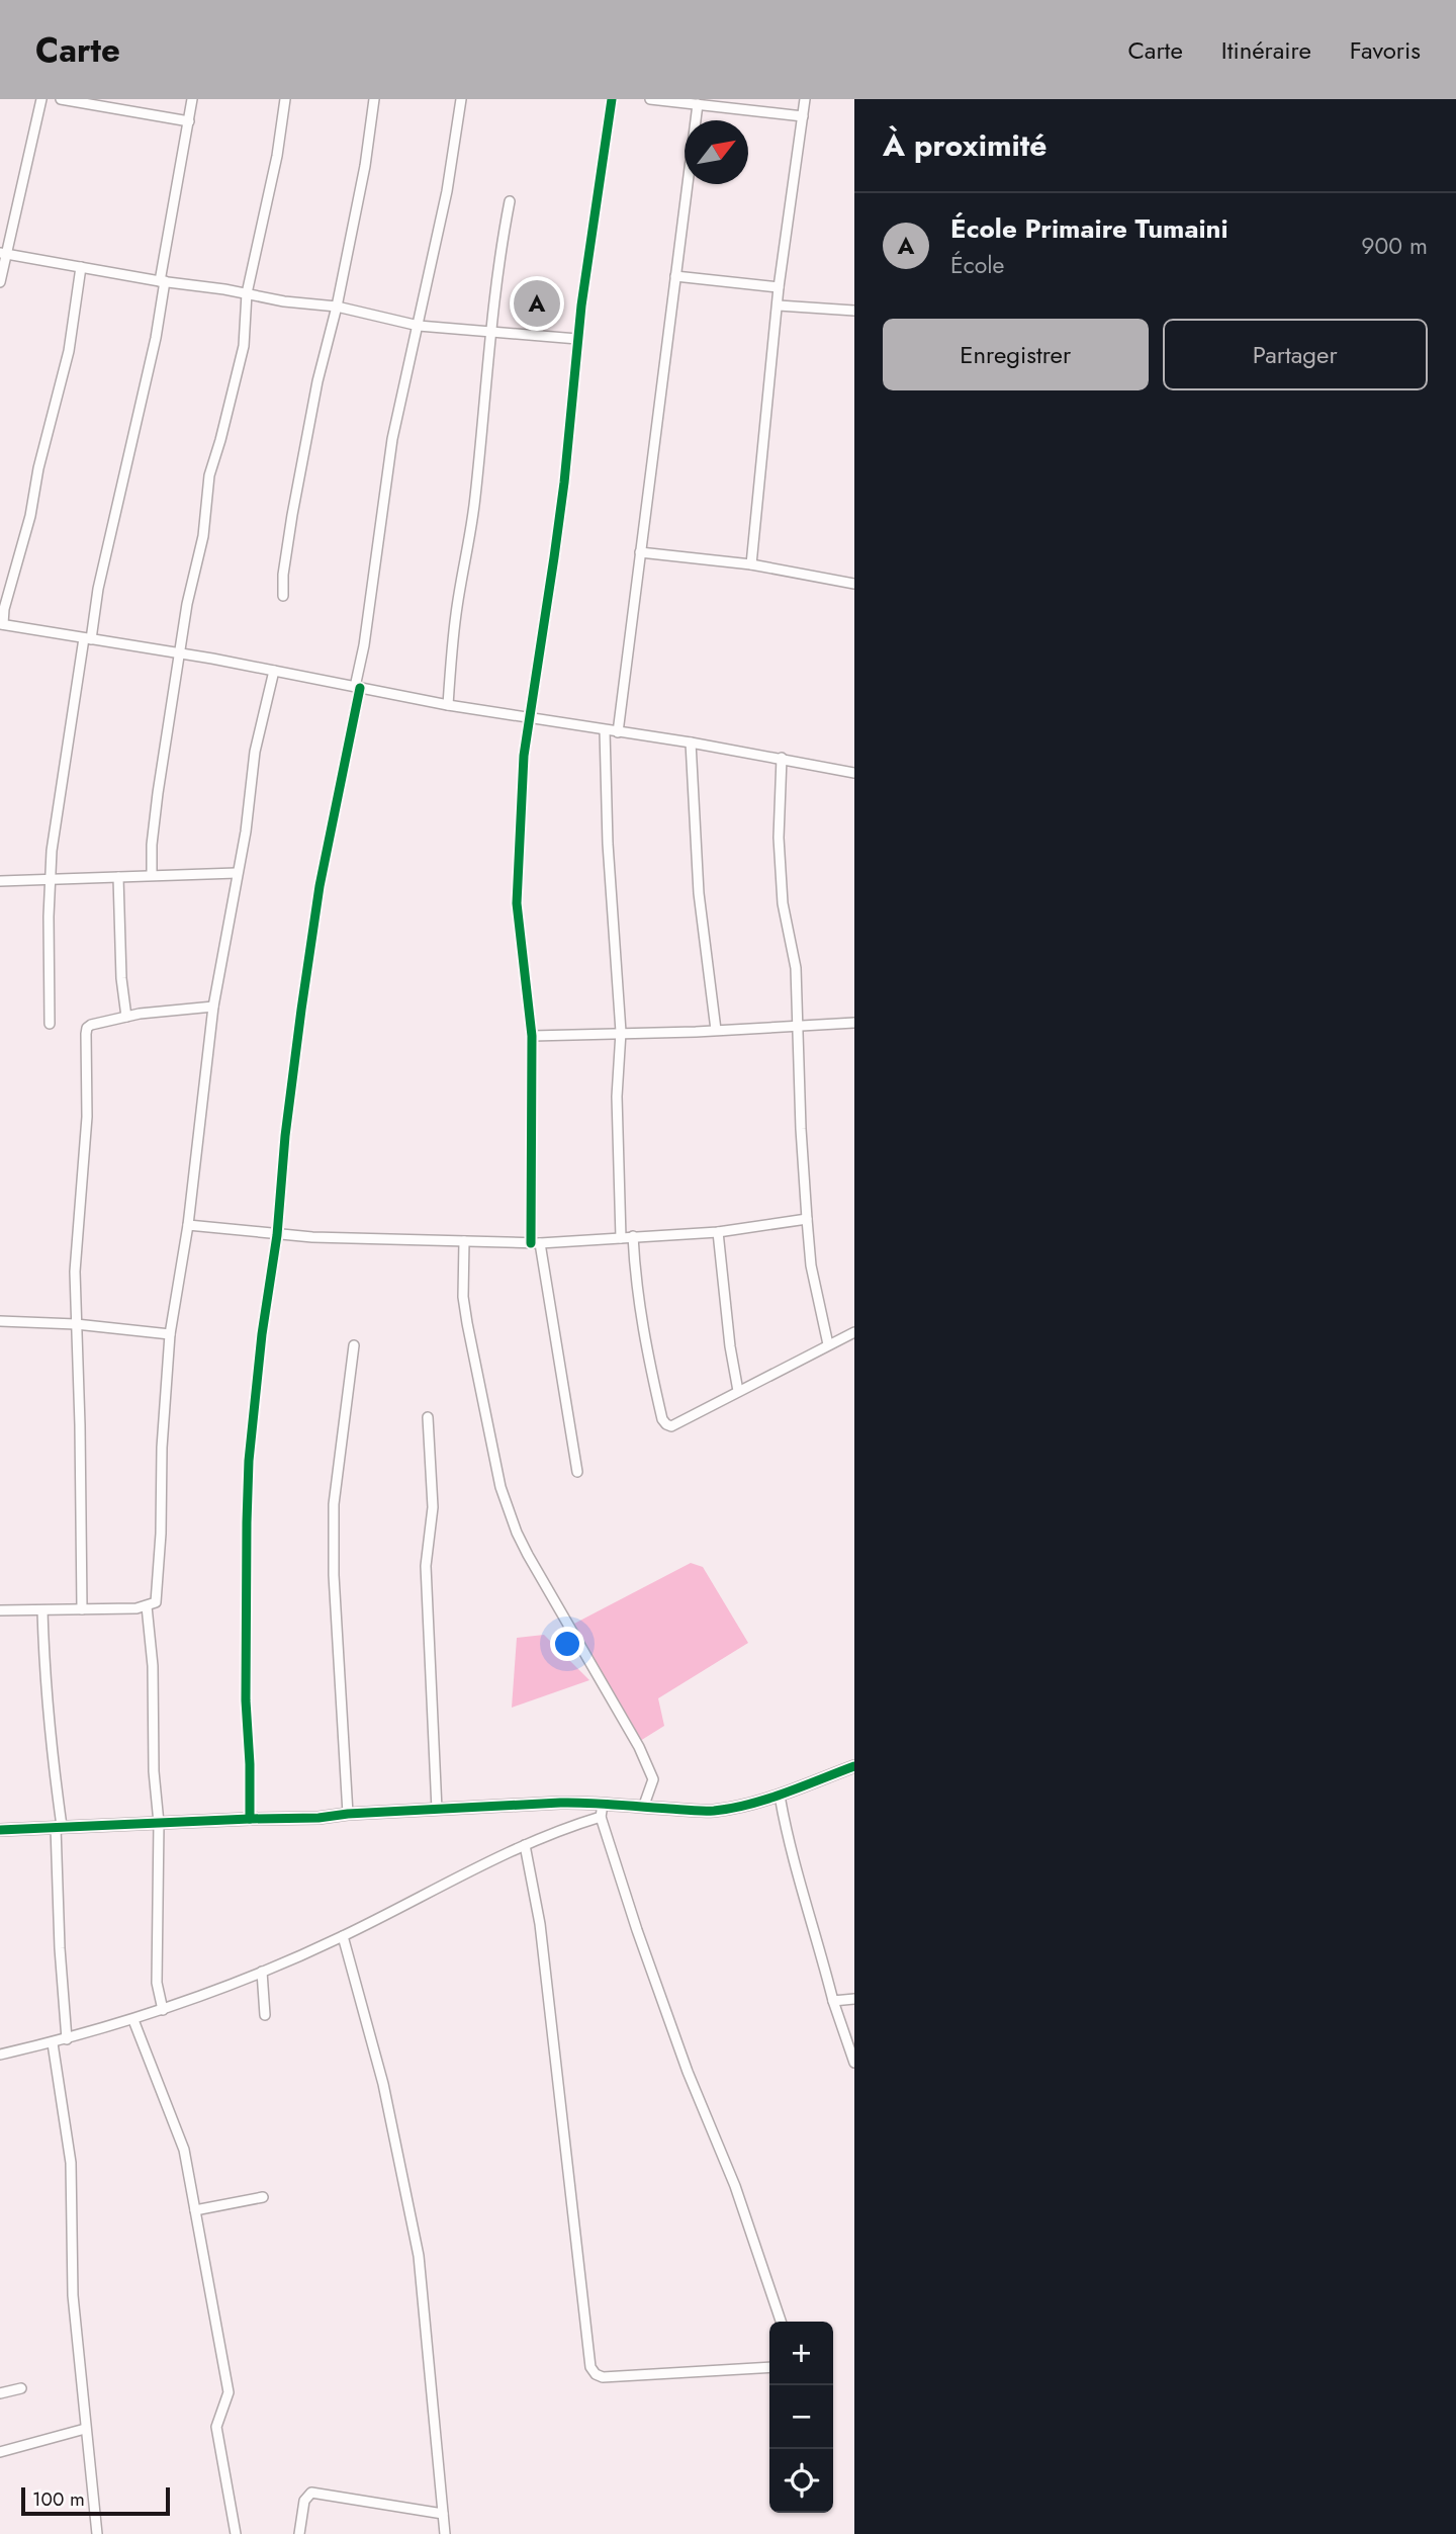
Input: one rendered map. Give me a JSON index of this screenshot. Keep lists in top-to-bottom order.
{
  "scale_bar": "100 m",
  "north": "top right",
  "page": {
    "header": "Carte",
    "nav": ["Carte", "Itinéraire", "Favoris"],
    "heading": "À proximité",
    "list": [
      {
        "mark": "A",
        "name": "École Primaire Tumaini",
        "note": "École",
        "value": "900 m"
      }
    ],
    "pins": "A",
    "buttons": ["Enregistrer", "Partager"],
    "map_buttons": ["+", "−"],
    "scale": "100 m"
  }
}
